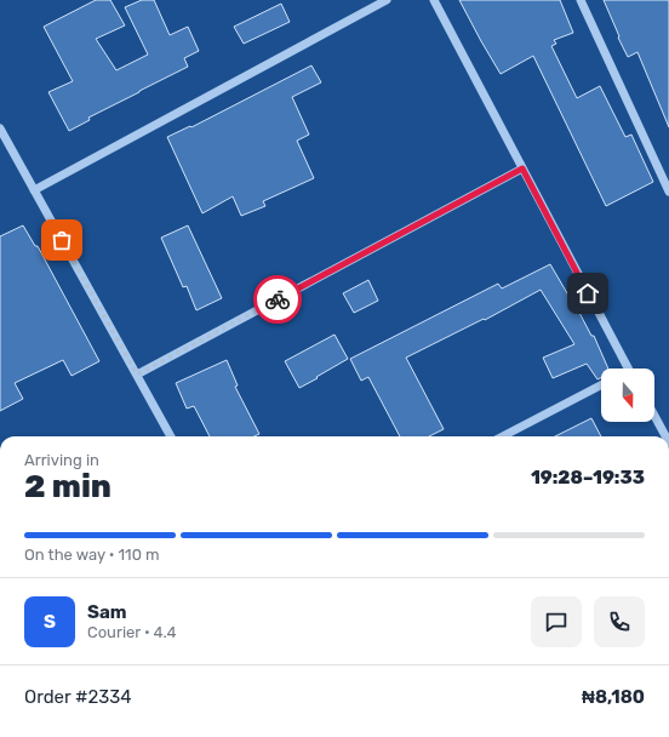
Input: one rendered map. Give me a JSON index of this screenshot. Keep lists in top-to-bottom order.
{
  "north": "bottom",
  "page": {
    "heading": ["2 min", "Arriving in", "19:28–19:33"],
    "panel": [
      "Sam",
      "Courier · 4.4",
      "Order #2334",
      "₦8,180"
    ],
    "bar": "On the way · 110 m",
    "round": "S"
  }
}
